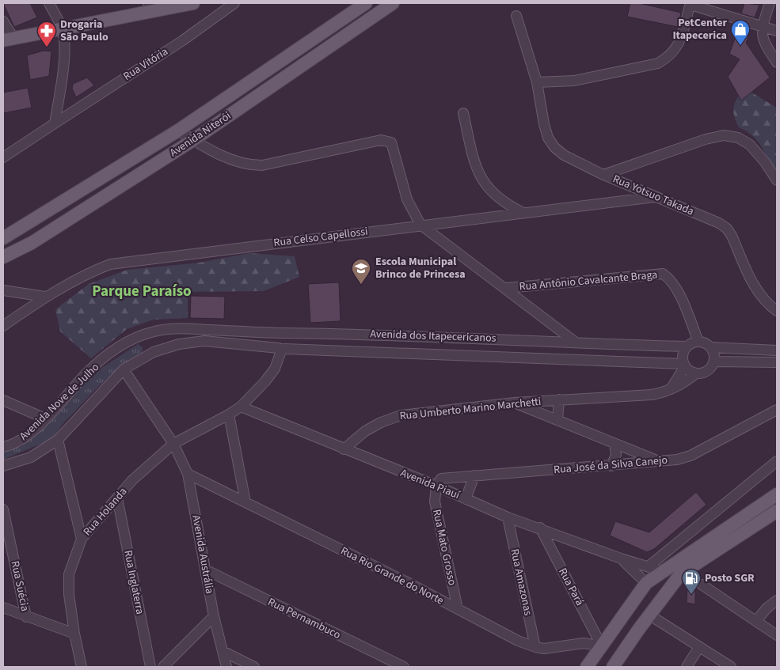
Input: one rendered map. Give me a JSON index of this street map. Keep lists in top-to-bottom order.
{
  "streets": {
    "main road": ["Avenida Niterói"],
    "street": [
      "Rua Vitória",
      "Rua Yotsuo Takada",
      "Rua Celso Capellossi",
      "Rua Antônio Cavalcante Braga",
      "Avenida dos Itapecericanos",
      "Avenida Nove de Julho",
      "Rua Umberto Marino Marchetti",
      "Rua José da Silva Canejo",
      "Avenida Piauí",
      "Rua Holanda",
      "Rua Mato Grosso",
      "Avenida Austrália",
      "Rua Rio Grande do Norte",
      "Rua Inglaterra",
      "Rua Amazonas",
      "Rua Suécia",
      "Rua Pará",
      "Rua Pernambuco"
    ]
  },
  "crossings": [
    ["Rua Yotsuo Takada", "Rua Celso Capellossi"],
    ["Rua Antônio Cavalcante Braga", "Avenida dos Itapecericanos"],
    ["Rua Antônio Cavalcante Braga", "Rua Umberto Marino Marchetti"],
    ["Avenida dos Itapecericanos", "Avenida Nove de Julho"],
    ["Avenida dos Itapecericanos", "Rua Umberto Marino Marchetti"],
    ["Avenida dos Itapecericanos", "Rua Holanda"],
    ["Avenida dos Itapecericanos", "Avenida Austrália"],
    ["Avenida Nove de Julho", "Avenida Austrália"],
    ["Rua Umberto Marino Marchetti", "Avenida Piauí"],
    ["Rua José da Silva Canejo", "Avenida Piauí"],
    ["Rua José da Silva Canejo", "Rua Mato Grosso"],
    ["Avenida Piauí", "Rua Holanda"],
    ["Avenida Piauí", "Rua Mato Grosso"],
    ["Avenida Piauí", "Rua Amazonas"],
    ["Avenida Piauí", "Rua Pará"],
    ["Rua Holanda", "Avenida Austrália"],
    ["Rua Holanda", "Rua Inglaterra"],
    ["Rua Mato Grosso", "Rua Rio Grande do Norte"],
    ["Avenida Austrália", "Rua Rio Grande do Norte"],
    ["Avenida Austrália", "Rua Pernambuco"],
    ["Rua Rio Grande do Norte", "Rua Amazonas"],
    ["Rua Rio Grande do Norte", "Rua Pará"]
  ],
  "districts": ["Parque Paraíso"],
  "places": {
    "shop": ["PetCenter Itapecerica"],
    "pharmacy": ["Drogaria São Paulo"],
    "school or university": ["Escola Municipal Brinco de Princesa"],
    "fuel station": ["Posto SGR"]
  }
}
